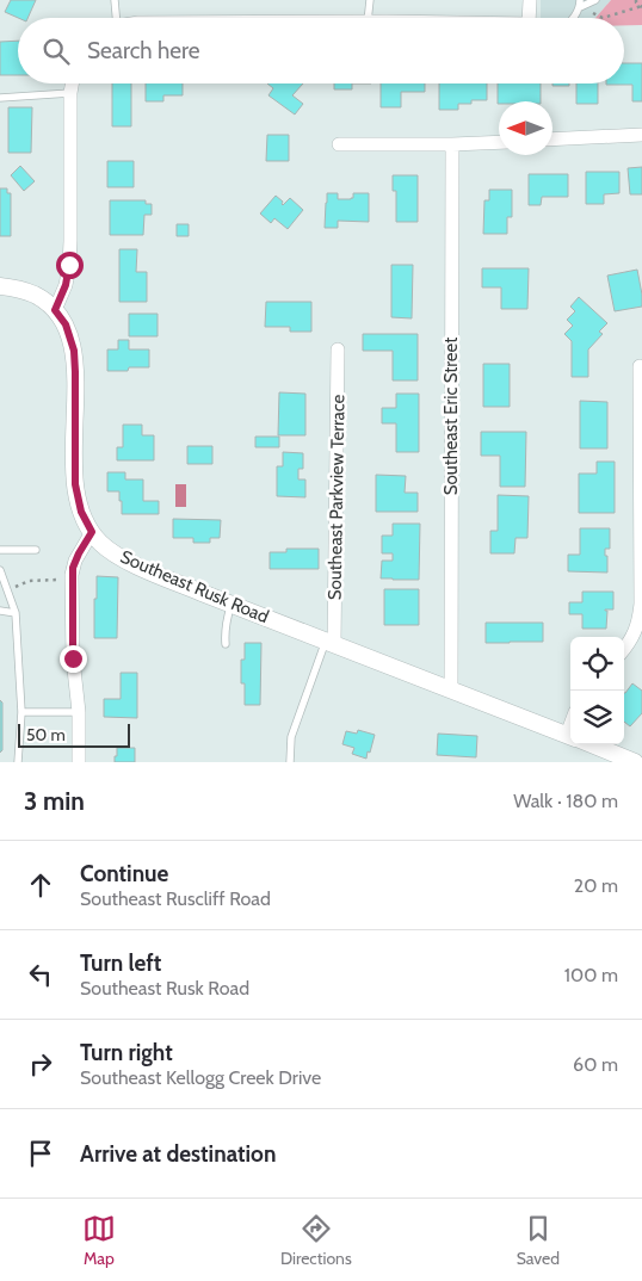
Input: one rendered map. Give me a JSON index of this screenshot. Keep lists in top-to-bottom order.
{
  "streets": {
    "street": ["Southeast Eric Street", "Southeast Parkview Terrace", "Southeast Rusk Road"]
  },
  "crossings": [
    ["Southeast Eric Street", "Southeast Rusk Road"],
    ["Southeast Parkview Terrace", "Southeast Rusk Road"]
  ],
  "scale_bar": "50 m",
  "north": "left",
  "page": {
    "search": "Search here",
    "scale": "50 m",
    "heading": ["3 min", "Walk · 180 m"],
    "list": [
      ["Continue", "Southeast Ruscliff Road", "20 m"],
      ["Turn left", "Southeast Rusk Road", "100 m"],
      ["Turn right", "Southeast Kellogg Creek Drive", "60 m"],
      "Arrive at destination"
    ],
    "nav": ["Map", "Directions", "Saved"]
  }
}
